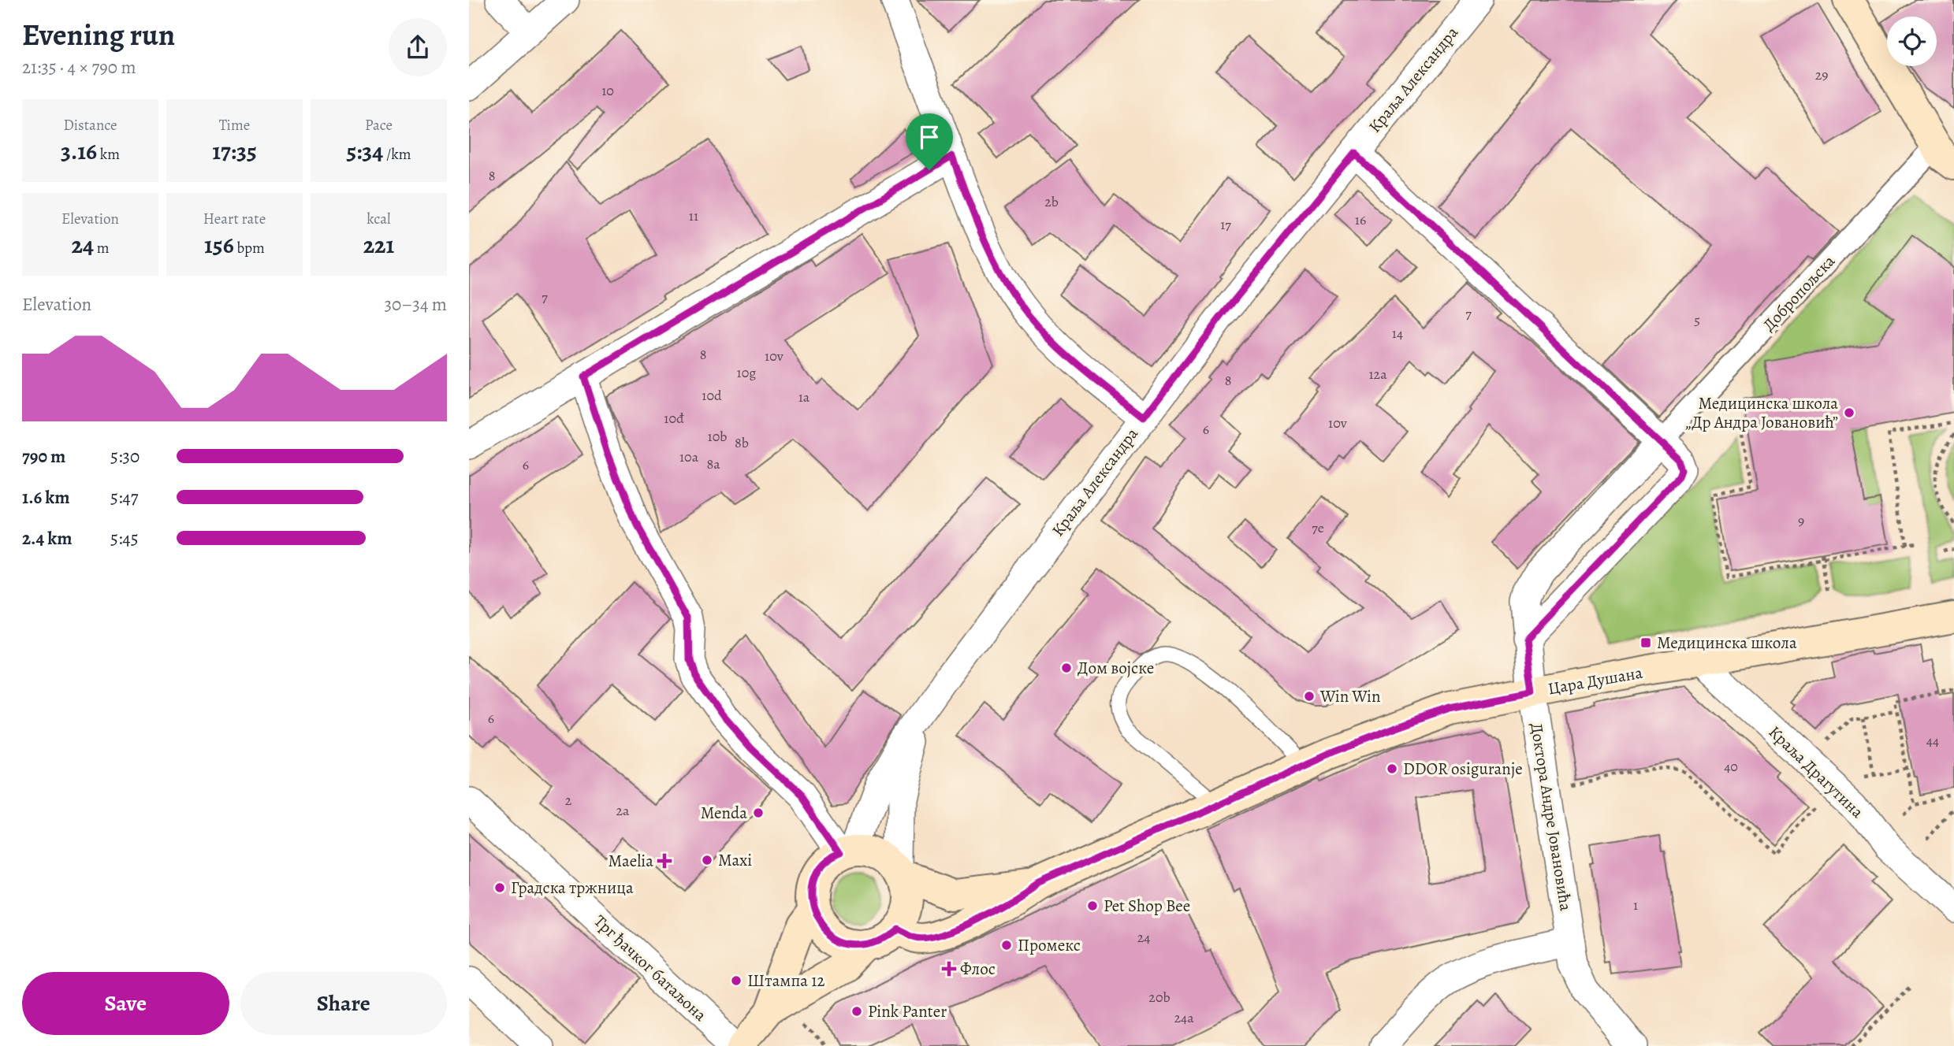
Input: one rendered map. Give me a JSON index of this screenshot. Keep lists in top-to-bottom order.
{
  "streets": {
    "main road": ["Цара Душана"],
    "street": [
      "Краља Александра",
      "Добропољска",
      "Краља Драгутина",
      "Доктора Андре Јовановића",
      "Трг ђачког батаљона"
    ]
  },
  "crossings": [
    ["Краља Александра", "Цара Душана"],
    ["Добропољска", "Цара Душана"],
    ["Добропољска", "Доктора Андре Јовановића"],
    ["Цара Душана", "Краља Драгутина"],
    ["Цара Душана", "Доктора Андре Јовановића"]
  ],
  "places": {
    "other": [
      "Медицинска школа „Др Андра Јовановић”",
      "Дом војске",
      "Win Win",
      "DDOR osiguranje",
      "Menda",
      "Maxi",
      "Градска тржница",
      "Pet Shop Bee",
      "Промекс",
      "Штампа 12",
      "Pink Panter"
    ],
    "transit": ["Медицинска школа"],
    "health": ["Maelia", "Флос"]
  },
  "house_numbers": [
    "29",
    "10",
    "8",
    "2b",
    "11",
    "16",
    "17",
    "7",
    "7",
    "5",
    "14",
    "8",
    "10v",
    "10g",
    "12a",
    "8",
    "10d",
    "1a",
    "10đ",
    "10v",
    "6",
    "10b",
    "8b",
    "10a",
    "8a",
    "6",
    "9",
    "7e",
    "6",
    "44",
    "40",
    "2",
    "2a",
    "1",
    "24",
    "20b",
    "24a"
  ],
  "page": {
    "heading": ["Evening run", "21:35 · 4 × 790 m"],
    "stats": [
      ["Distance", "3.16 km"],
      ["Time", "17:35"],
      ["Pace", "5:34 /km"],
      ["Elevation", "24 m"],
      ["Heart rate", "156 bpm"],
      ["kcal", "221"]
    ],
    "chart": ["Elevation", "30–34 m"],
    "list": [
      {
        "name": "790 m",
        "note": "5:30"
      },
      {
        "name": "1.6 km",
        "note": "5:47"
      },
      {
        "name": "2.4 km",
        "note": "5:45"
      }
    ],
    "buttons": ["Save", "Share"]
  }
}
